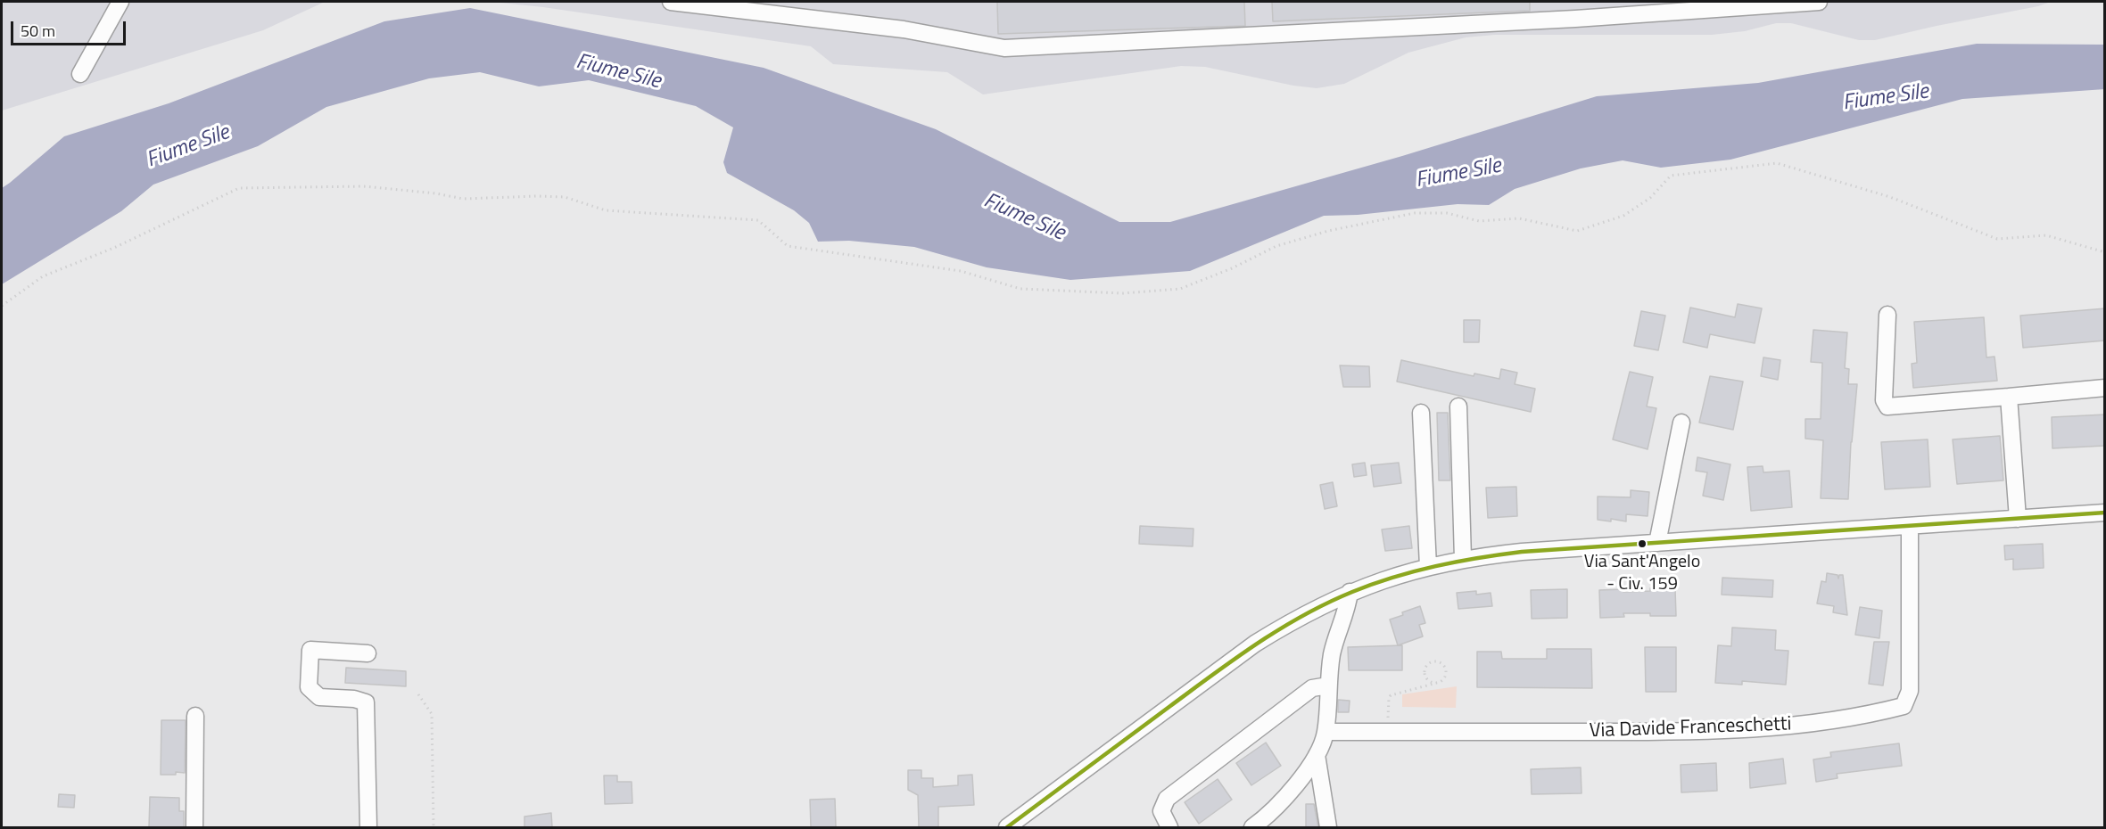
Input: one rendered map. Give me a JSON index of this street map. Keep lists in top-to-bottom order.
{
  "streets": {
    "street": ["Via Davide Franceschetti"]
  },
  "water": ["Fiume Sile"],
  "places": ["Via Sant'Angelo - Civ. 159"],
  "scale_bar": "50 m"
}
